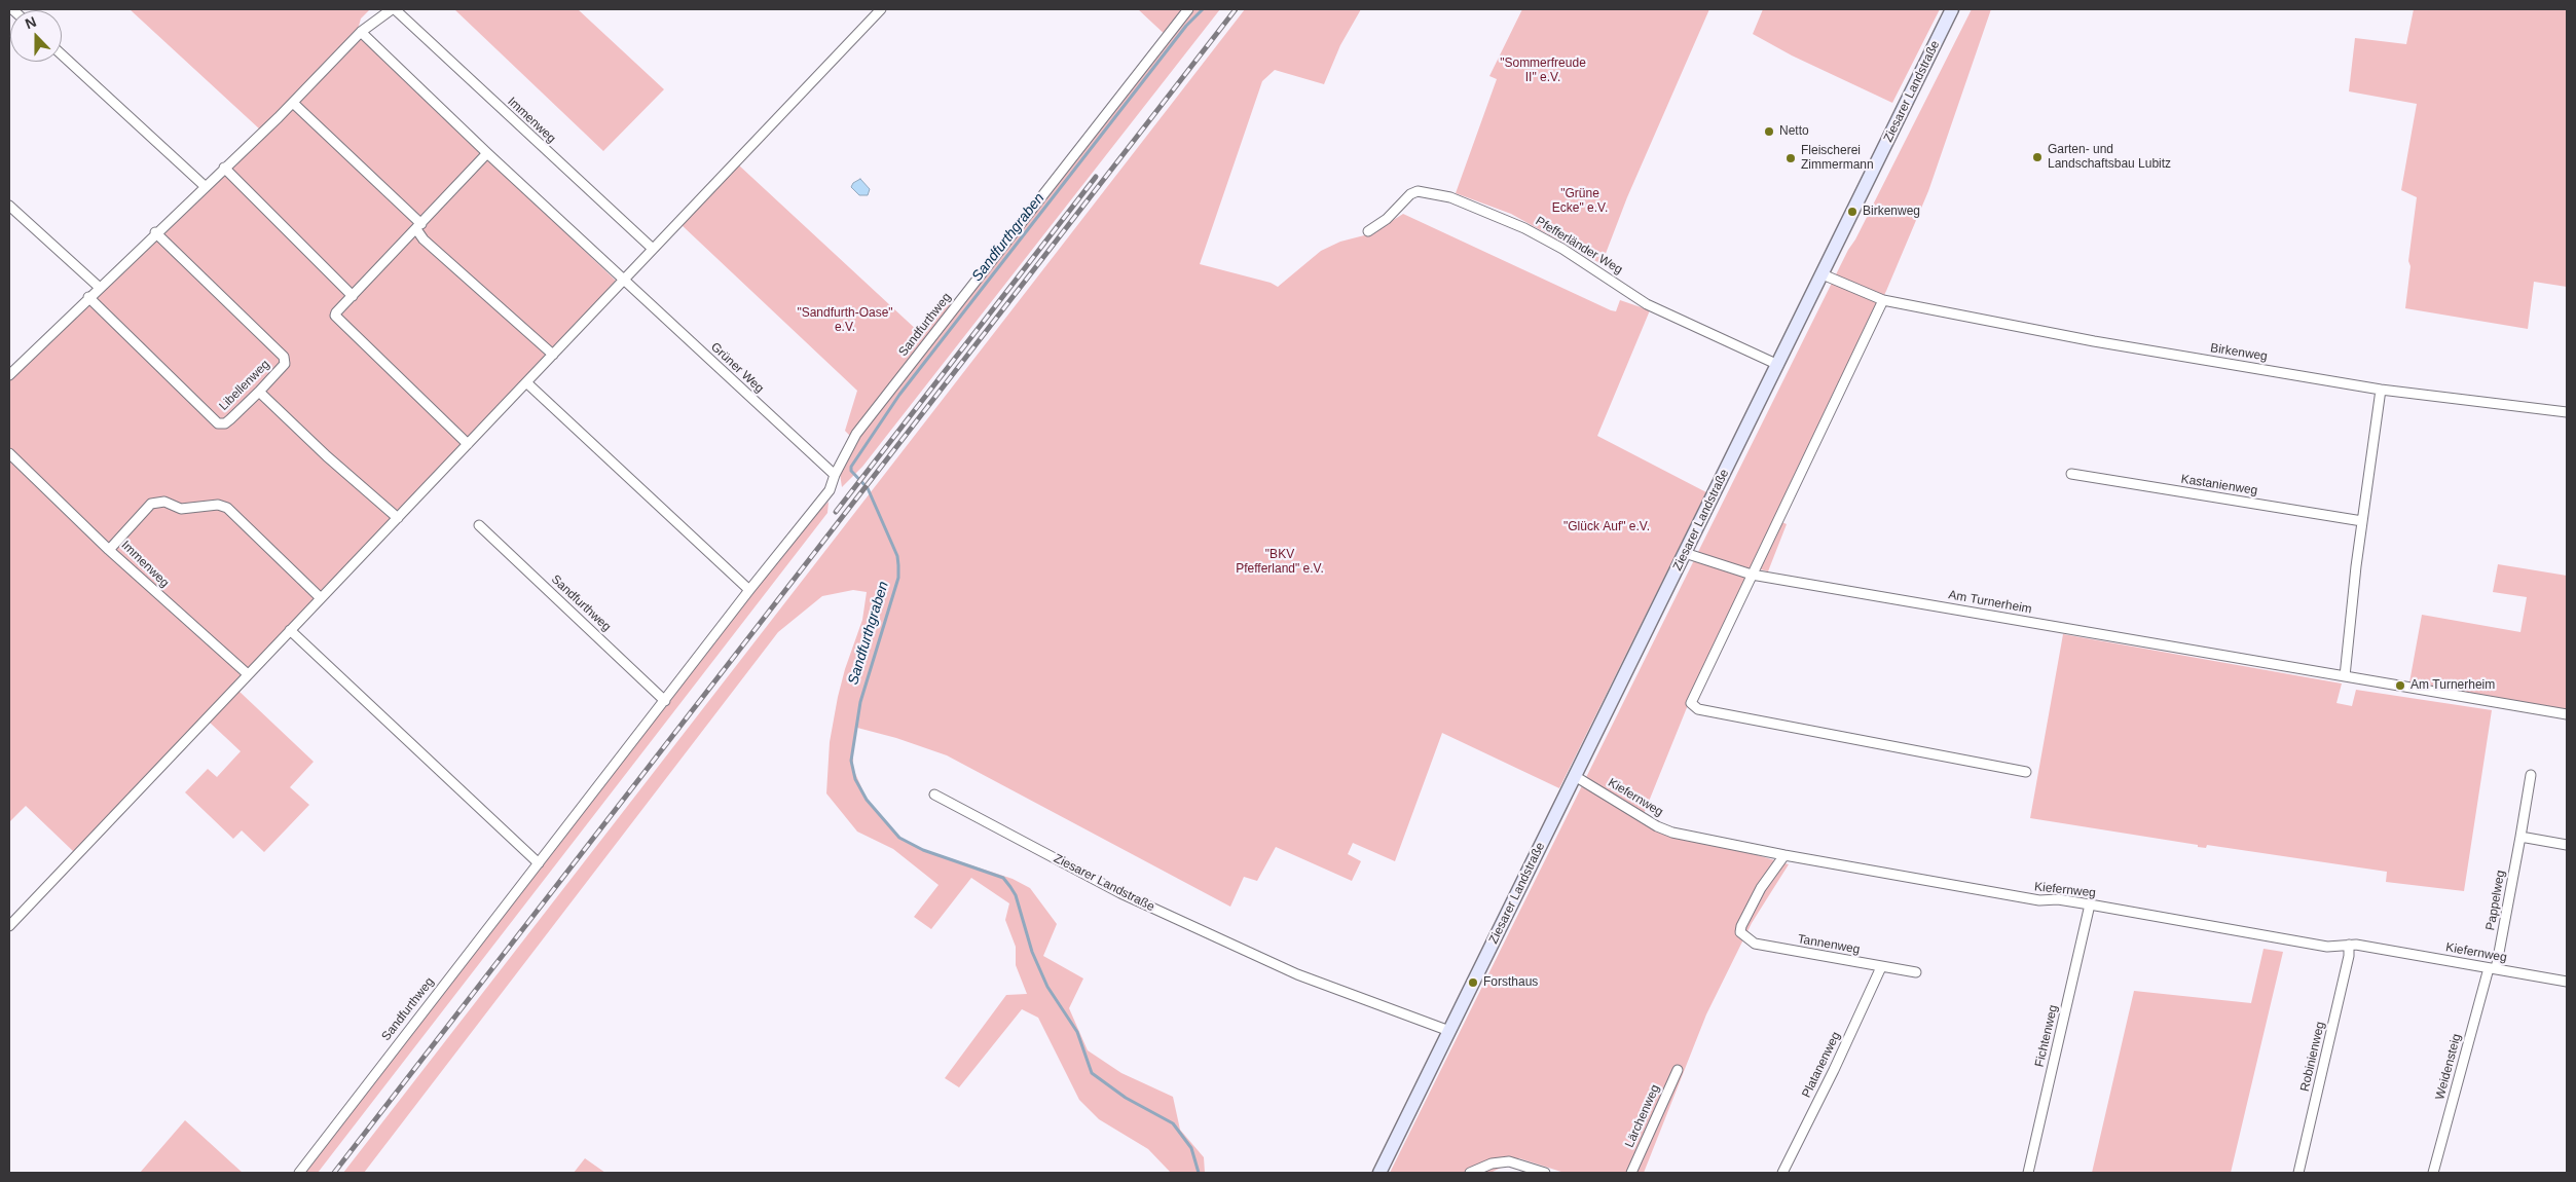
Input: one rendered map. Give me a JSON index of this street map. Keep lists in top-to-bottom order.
{
  "streets": {
    "main road": ["Ziesarer Landstraße"],
    "street": [
      "Immenweg",
      "Pfefferländer Weg",
      "Sandfurthweg",
      "Birkenweg",
      "Grüner Weg",
      "Libellenweg",
      "Kastanienweg",
      "Am Turnerheim",
      "Kiefernweg",
      "Pappelweg",
      "Tannenweg",
      "Fichtenweg",
      "Robinienweg",
      "Platanenweg",
      "Weidensteig",
      "Lärchenweg"
    ]
  },
  "crossings": [
    ["Ziesarer Landstraße", "Pfefferländer Weg"],
    ["Ziesarer Landstraße", "Birkenweg"],
    ["Ziesarer Landstraße", "Am Turnerheim"],
    ["Ziesarer Landstraße", "Kiefernweg"],
    ["Sandfurthweg", "Grüner Weg"],
    ["Kiefernweg", "Pappelweg"],
    ["Kiefernweg", "Tannenweg"],
    ["Kiefernweg", "Fichtenweg"],
    ["Kiefernweg", "Robinienweg"],
    ["Kiefernweg", "Weidensteig"],
    ["Pappelweg", "Weidensteig"],
    ["Tannenweg", "Platanenweg"]
  ],
  "water": ["Sandfurthgraben"],
  "parks": [
    "\"Sommerfreude II\" e.V.",
    "\"Grüne Ecke\" e.V.",
    "\"Sandfurth-Oase\" e.V.",
    "\"Glück Auf\" e.V.",
    "\"BKV Pfefferland\" e.V."
  ],
  "places": [
    "Netto",
    "Garten- und Landschaftsbau Lubitz",
    "Fleischerei Zimmermann",
    "Birkenweg",
    "Am Turnerheim",
    "Forsthaus"
  ],
  "north": "top"
}
